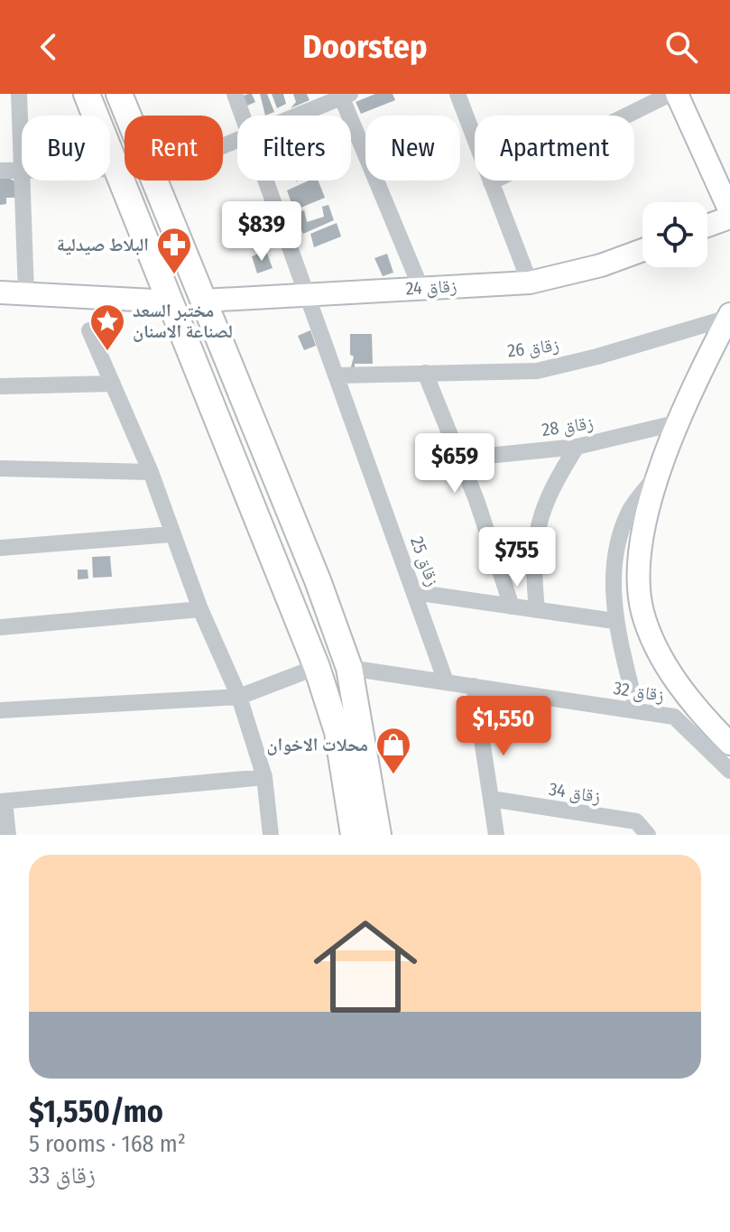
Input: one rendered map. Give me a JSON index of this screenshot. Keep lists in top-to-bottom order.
{
  "streets": {
    "street": [
      "زقاق 24",
      "زقاق 26",
      "زقاق 28",
      "زقاق 25",
      "زقاق 32",
      "زقاق 34"
    ]
  },
  "crossings": [
    ["زقاق 24", "زقاق 25"],
    ["زقاق 26", "زقاق 25"],
    ["زقاق 25", "زقاق 32"]
  ],
  "places": {
    "pharmacy": ["البلاط صيدلية"],
    "place": ["مختبر السعد لصناعة الاسنان"],
    "shop": ["محلات الاخوان"]
  },
  "page": {
    "header": "Doorstep",
    "chip": [
      "Buy",
      "Rent",
      "Filters",
      "New",
      "Apartment"
    ],
    "price": [
      "$839",
      "$659",
      "$755",
      "$1,550"
    ],
    "list": [
      {
        "name": "$1,550/mo",
        "note": "5 rooms · 168 m² · زقاق 33"
      }
    ]
  }
}
